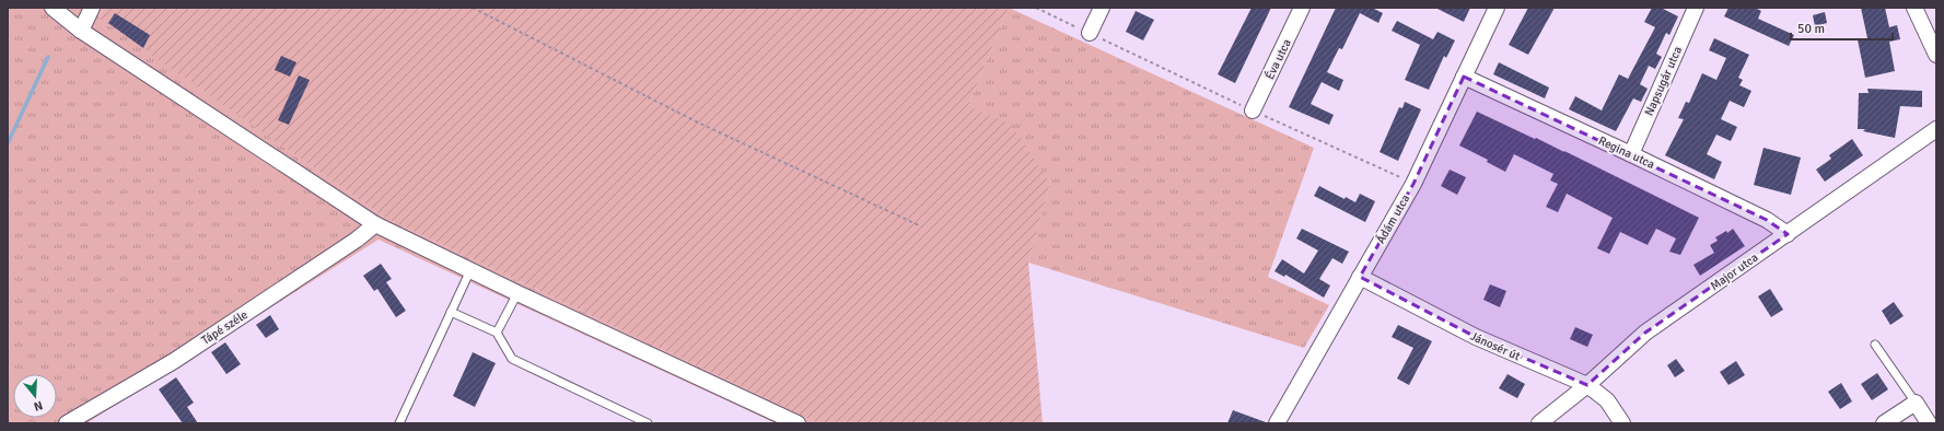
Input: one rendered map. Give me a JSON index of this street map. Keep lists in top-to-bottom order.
{
  "streets": {
    "street": [
      "Éva utca",
      "Napsugár utca",
      "Regina utca",
      "Ádám utca",
      "Major utca",
      "Tápé széle",
      "Jánosér út"
    ]
  },
  "crossings": [
    ["Napsugár utca", "Regina utca"],
    ["Regina utca", "Ádám utca"],
    ["Regina utca", "Major utca"],
    ["Ádám utca", "Jánosér út"],
    ["Major utca", "Jánosér út"]
  ],
  "scale_bar": "50 m",
  "north": "bottom"
}
